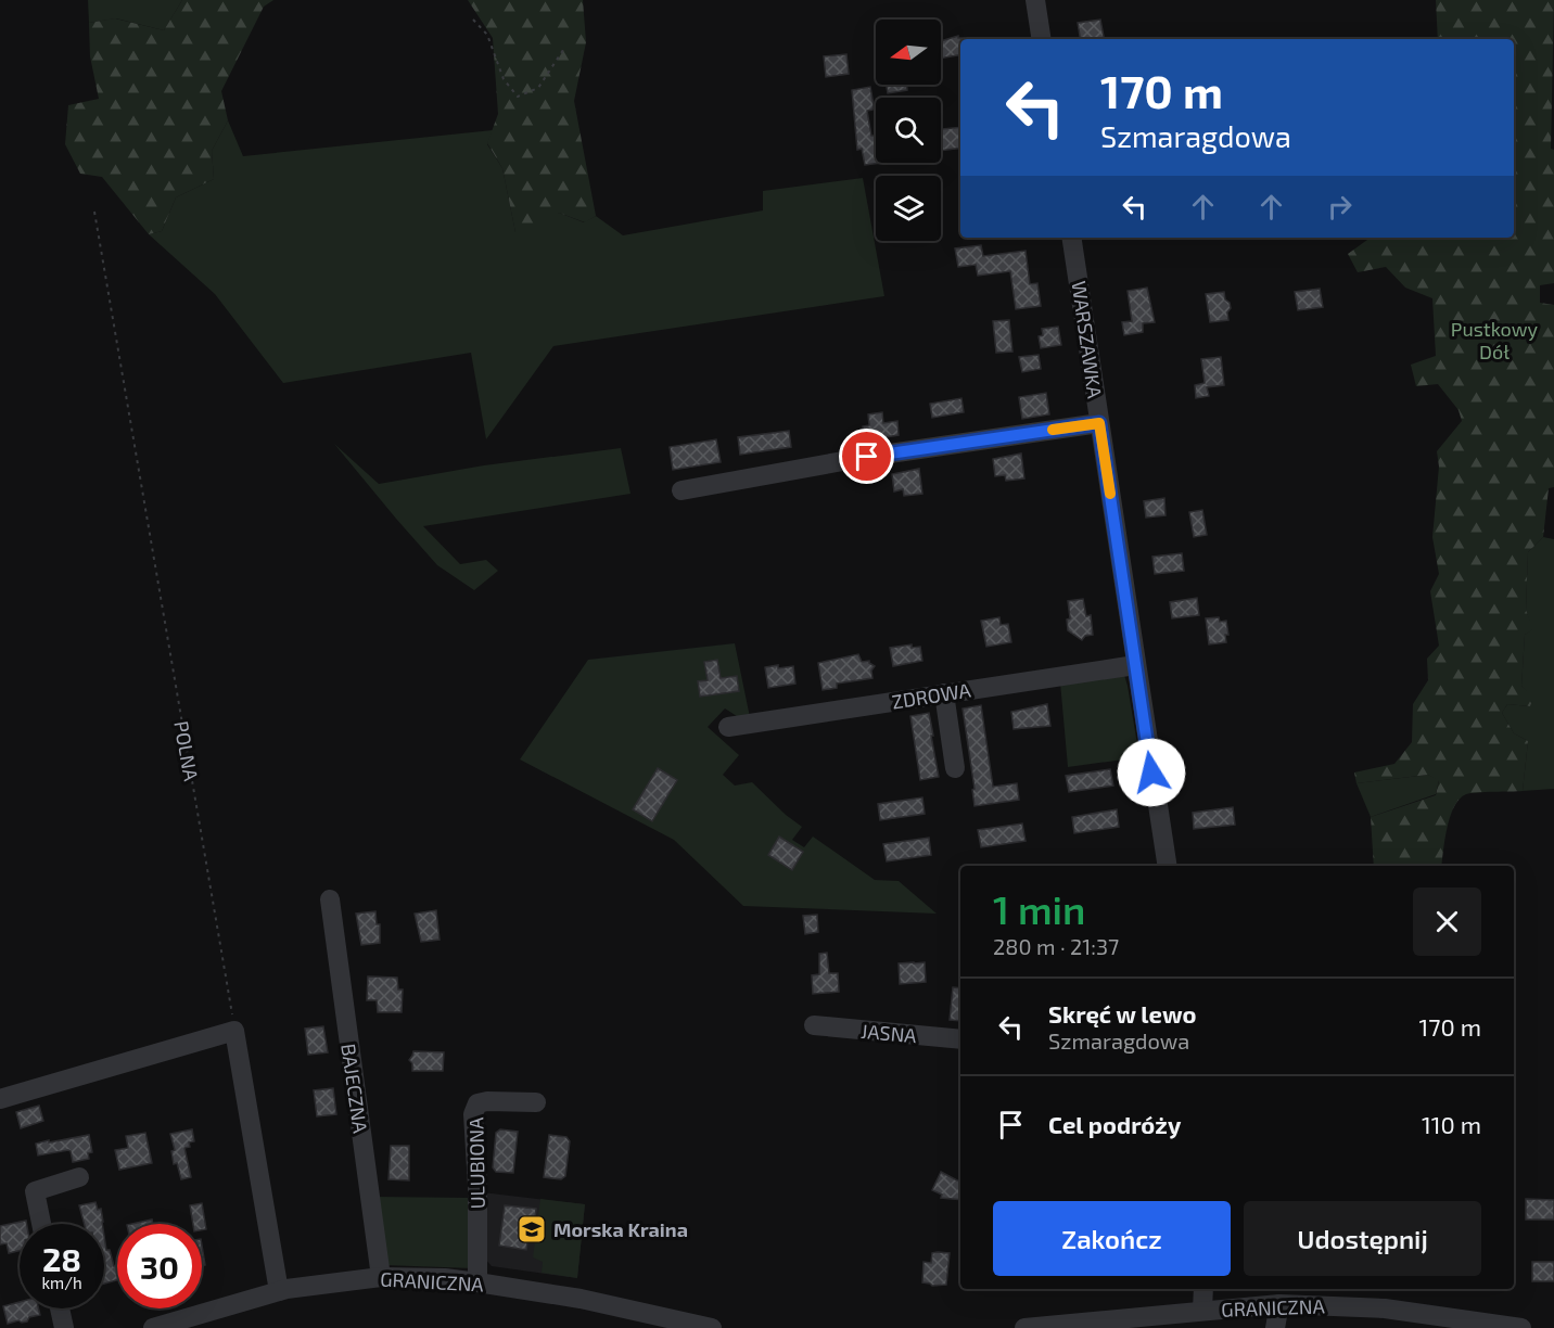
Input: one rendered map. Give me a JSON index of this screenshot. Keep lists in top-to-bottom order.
{
  "streets": {
    "street": [
      "WARSZAWKA",
      "ZDROWA",
      "JASNA",
      "BAJECZNA",
      "ULUBIONA",
      "GRANICZNA"
    ],
    "path": ["POLNA"]
  },
  "crossings": [
    ["WARSZAWKA", "ZDROWA"],
    ["BAJECZNA", "GRANICZNA"],
    ["ULUBIONA", "GRANICZNA"]
  ],
  "parks": ["Pustkowy Dół"],
  "places": {
    "school or university": ["Morska Kraina"]
  },
  "north": "left",
  "page": {
    "turn": ["170 m", "Szmaragdowa"],
    "heading": ["1 min", "280 m · 21:37"],
    "list": [
      {
        "name": "Skręć w lewo",
        "note": "Szmaragdowa",
        "value": "170 m"
      },
      {
        "name": "Cel podróży",
        "value": "110 m"
      }
    ],
    "buttons": ["Zakończ", "Udostępnij"],
    "speed": "28 km/h",
    "limit": "30"
  }
}
